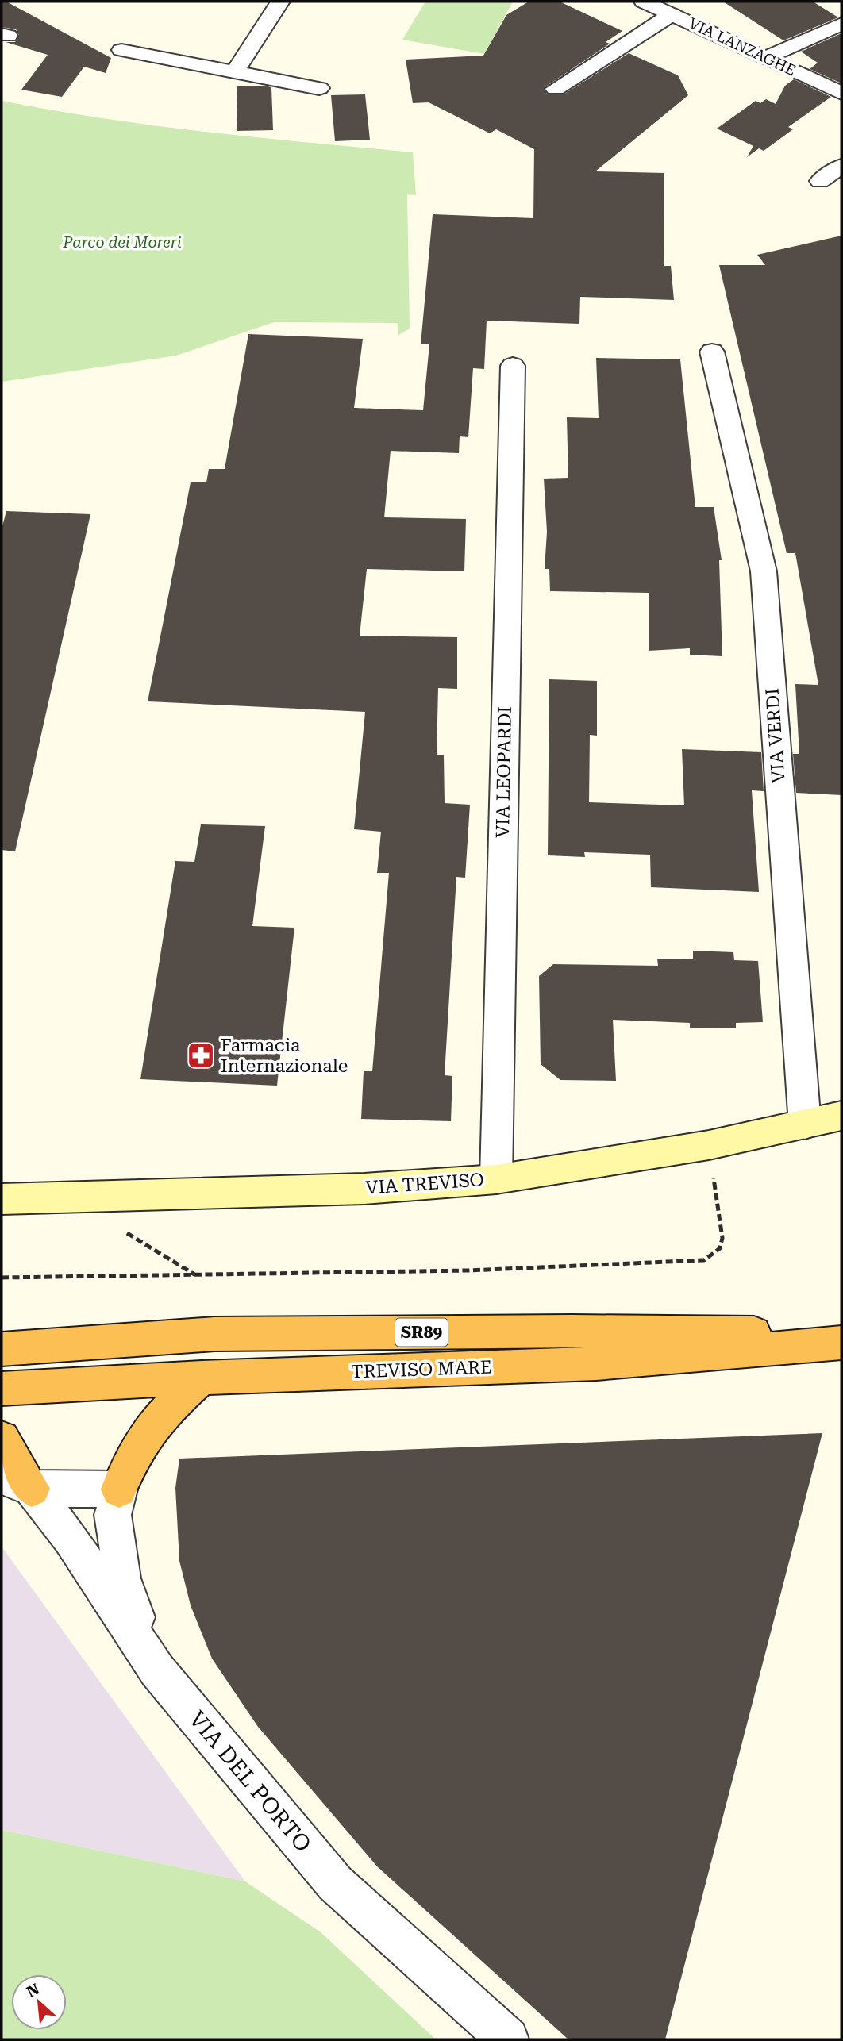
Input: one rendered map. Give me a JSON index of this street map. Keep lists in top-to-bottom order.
{
  "streets": {
    "highway": ["SR89", "TREVISO MARE"],
    "main road": ["VIA TREVISO"],
    "street": [
      "VIA LANZAGHE",
      "VIA VERDI",
      "VIA LEOPARDI",
      "VIA DEL PORTO"
    ]
  },
  "crossings": [
    ["VIA VERDI", "VIA TREVISO"],
    ["VIA LEOPARDI", "VIA TREVISO"]
  ],
  "parks": ["Parco dei Moreri"],
  "places": {
    "pharmacy": ["Farmacia Internazionale"]
  },
  "north": "top left"
}
